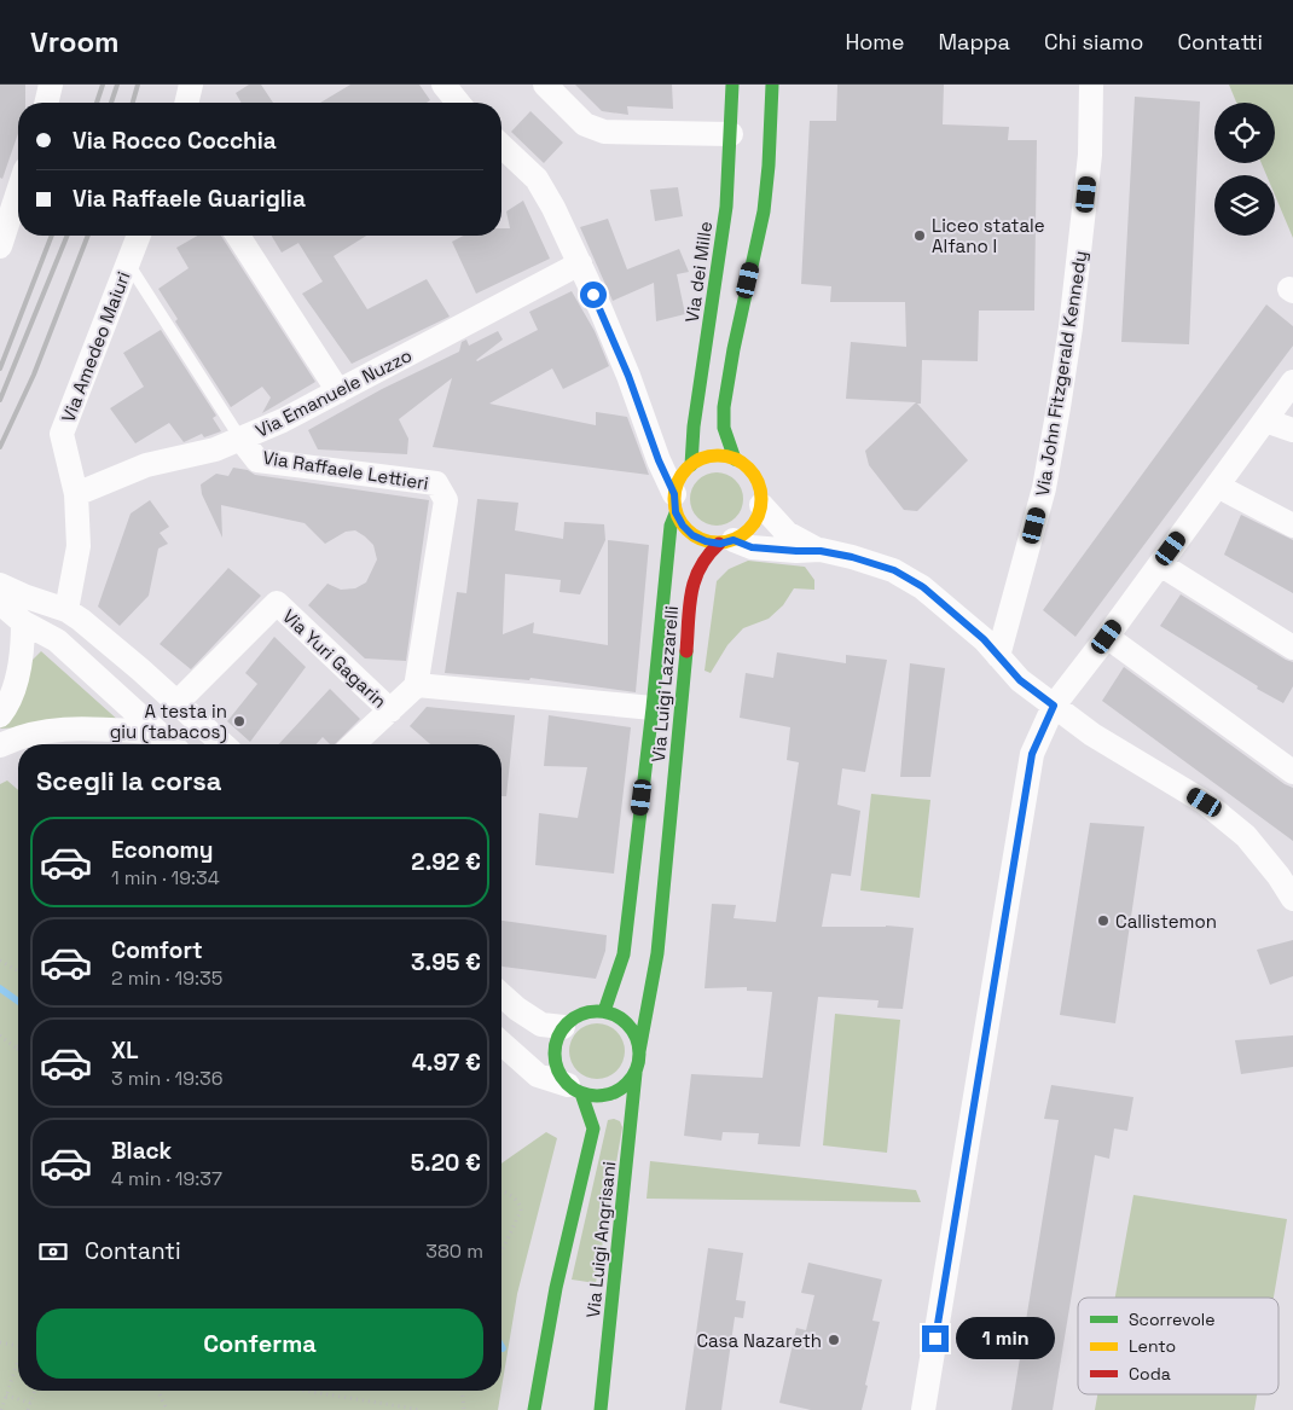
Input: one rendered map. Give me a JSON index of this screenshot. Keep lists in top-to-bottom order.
{
  "streets": {
    "street": [
      "Via dei Mille",
      "Via Amedeo Maiuri",
      "Via John Fitzgerald Kennedy",
      "Via Emanuele Nuzzo",
      "Via Raffaele Lettieri",
      "Via Yuri Gagarin",
      "Via Luigi Lazzarelli",
      "Via Luigi Angrisani"
    ]
  },
  "crossings": [
    ["Via dei Mille", "Via Luigi Lazzarelli"],
    ["Via Amedeo Maiuri", "Via Emanuele Nuzzo"],
    ["Via Emanuele Nuzzo", "Via Raffaele Lettieri"],
    ["Via Luigi Lazzarelli", "Via Luigi Angrisani"]
  ],
  "places": [
    "Liceo statale Alfano I",
    "A testa in giu (tabacos)",
    "Callistemon",
    "Casa Nazareth"
  ],
  "legend": ["Scorrevole", "Lento", "Coda"],
  "page": {
    "header": "Vroom",
    "nav": [
      "Home",
      "Mappa",
      "Chi siamo",
      "Contatti"
    ],
    "banner": ["Via Rocco Cocchia", "Via Raffaele Guariglia"],
    "heading": "Scegli la corsa",
    "list": [
      {
        "name": "Economy",
        "note": "1 min · 19:34",
        "value": "2.92 €"
      },
      {
        "name": "Comfort",
        "note": "2 min · 19:35",
        "value": "3.95 €"
      },
      {
        "name": "XL",
        "note": "3 min · 19:36",
        "value": "4.97 €"
      },
      {
        "name": "Black",
        "note": "4 min · 19:37",
        "value": "5.20 €"
      }
    ],
    "pay": ["Contanti", "380 m"],
    "buttons": "Conferma",
    "bubble": "1 min"
  }
}
